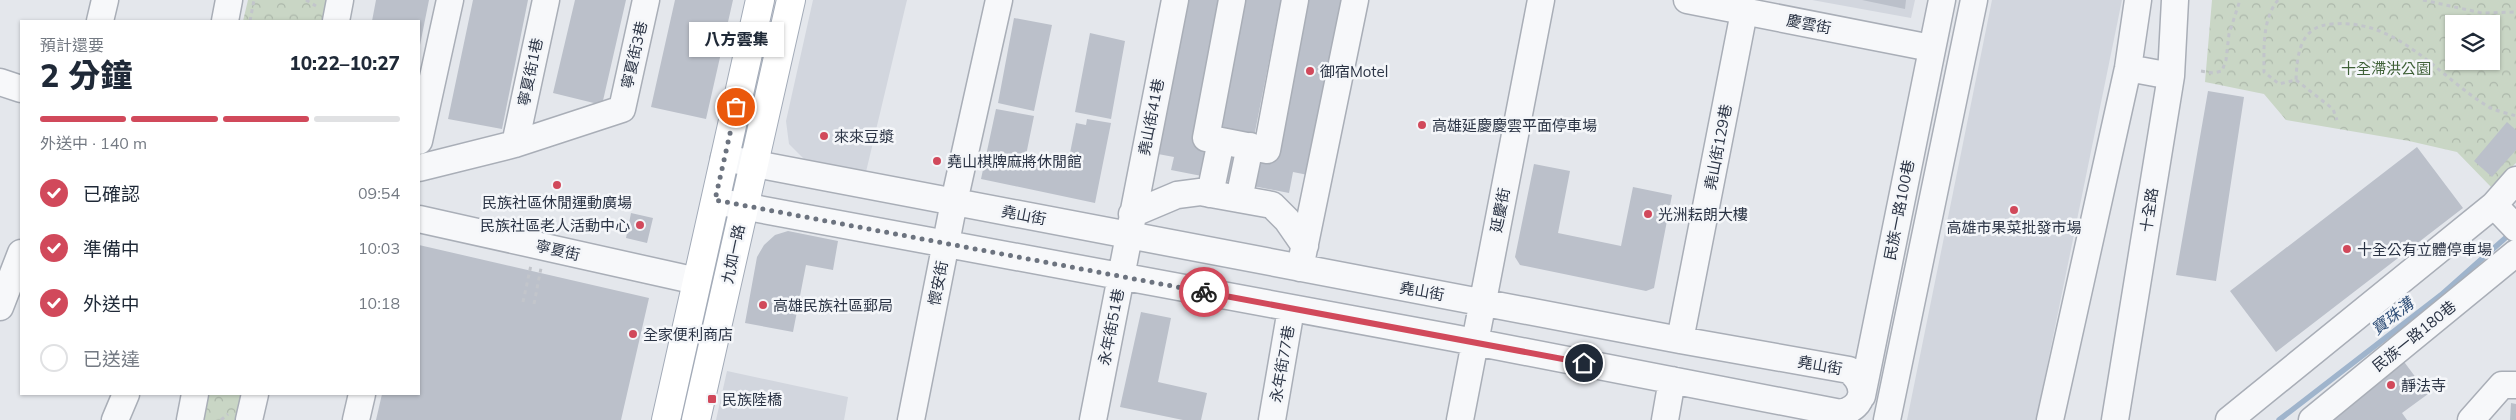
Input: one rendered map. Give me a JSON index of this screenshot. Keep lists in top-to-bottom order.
{
  "streets": {
    "main road": ["九如一路"],
    "street": [
      "慶雲街",
      "寧夏街3巷",
      "寧夏街1巷",
      "堯山街41巷",
      "堯山街129巷",
      "延慶街",
      "民族一路100巷",
      "十全路",
      "堯山街",
      "寧夏街",
      "懷安街",
      "永年街51巷",
      "民族一路180巷",
      "永年街77巷"
    ]
  },
  "crossings": [
    ["慶雲街", "堯山街129巷"],
    ["慶雲街", "民族一路100巷"],
    ["寧夏街3巷", "寧夏街1巷"],
    ["堯山街41巷", "堯山街"],
    ["堯山街41巷", "永年街51巷"],
    ["堯山街129巷", "堯山街"],
    ["延慶街", "堯山街"],
    ["民族一路100巷", "堯山街"],
    ["堯山街", "九如一路"],
    ["堯山街", "懷安街"],
    ["堯山街", "永年街51巷"],
    ["寧夏街", "九如一路"]
  ],
  "water": ["寶珠溝"],
  "parks": ["十全滯洪公園"],
  "places": {
    "other": [
      "御宿Motel",
      "八方雲集",
      "高雄延慶慶雲平面停車場",
      "來來豆漿",
      "堯山棋牌麻將休閒館",
      "民族社區休閒運動廣場",
      "高雄市果菜批發市場",
      "光洲耘朗大樓",
      "民族社區老人活動中心",
      "十全公有立體停車場",
      "高雄民族社區郵局",
      "全家便利商店",
      "靜法寺"
    ],
    "transit": ["民族陸橋"]
  },
  "page": {
    "heading": ["2 分鐘", "預計還要", "10:22–10:27"],
    "bubble": "八方雲集",
    "bar": "外送中 · 140 m",
    "list": [
      ["已確認", "09:54"],
      ["準備中", "10:03"],
      ["外送中", "10:18"],
      "已送達"
    ]
  }
}
